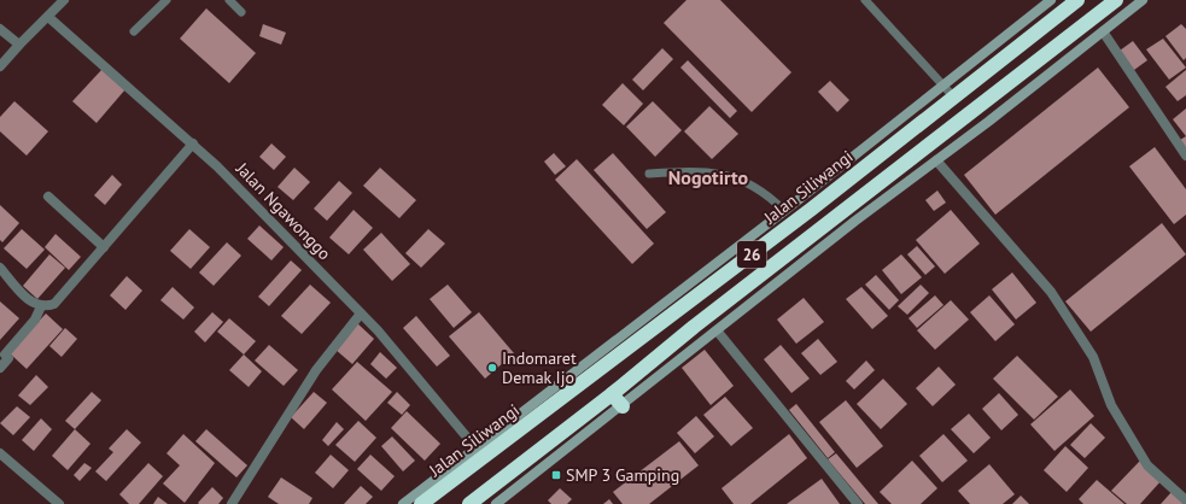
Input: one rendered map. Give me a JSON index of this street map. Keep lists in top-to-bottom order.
{
  "streets": {
    "highway": ["Jalan Siliwangi", "26"],
    "street": ["Jalan Ngawonggo"]
  },
  "districts": ["Nogotirto"],
  "places": {
    "other": ["Indomaret Demak Ijo"],
    "transit": ["SMP 3 Gamping"]
  }
}
